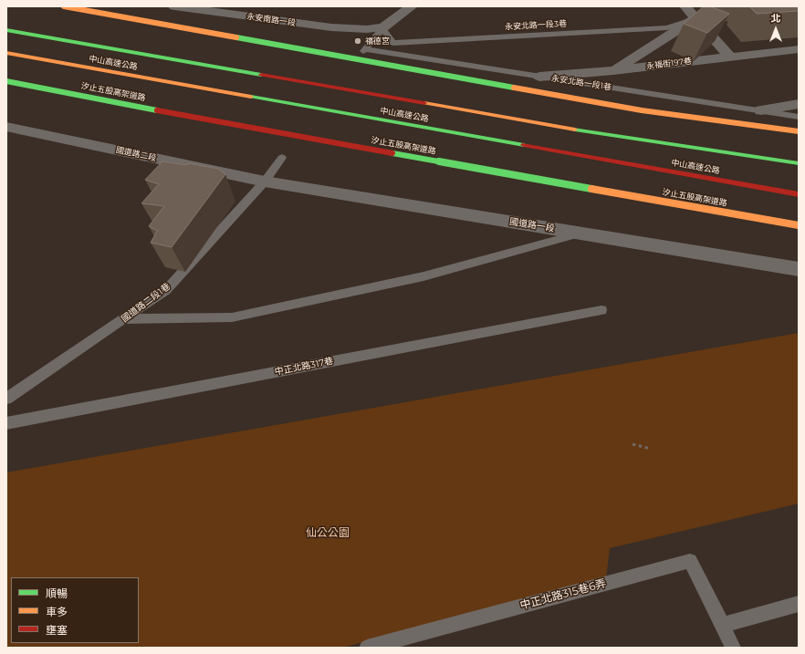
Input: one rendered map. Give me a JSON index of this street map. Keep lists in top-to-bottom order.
{
  "streets": {
    "highway": ["中山高速公路", "汐止五股高架道路"],
    "street": [
      "永安南路一段",
      "永福街197巷",
      "國道路二段",
      "國道路一段"
    ],
    "lane": [
      "永安北路一段3巷",
      "永安北路一段1巷",
      "國道路二段1巷",
      "中正北路317巷",
      "中正北路315巷6弄"
    ]
  },
  "crossings": [
    ["永安南路一段", "永安北路一段3巷"],
    ["永安南路一段", "永安北路一段1巷"],
    ["永安北路一段3巷", "永安北路一段1巷"],
    ["永福街197巷", "永安北路一段1巷"],
    ["國道路二段", "國道路一段"],
    ["國道路二段", "國道路二段1巷"],
    ["國道路一段", "國道路二段1巷"]
  ],
  "parks": ["仙公公園"],
  "places": ["福德宮"],
  "legend": ["順暢", "車多", "壅塞"],
  "north": "top"
}
